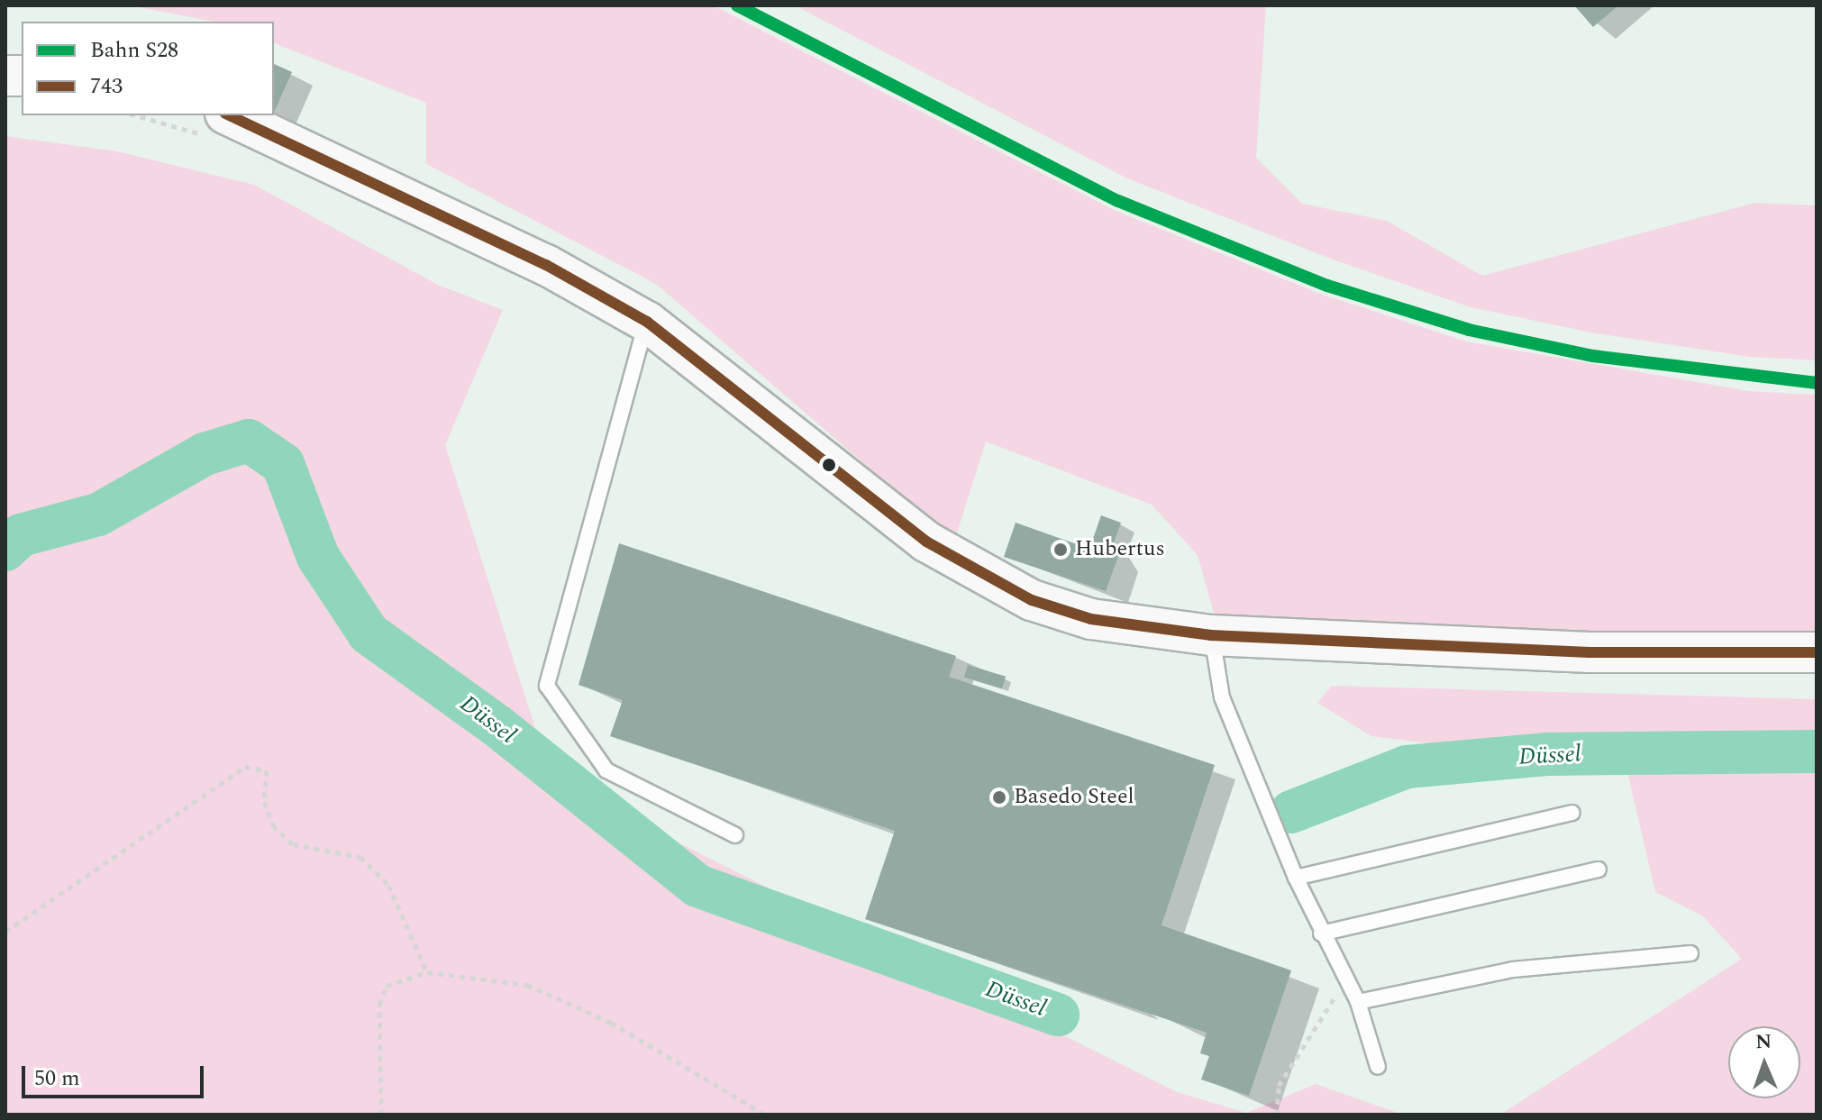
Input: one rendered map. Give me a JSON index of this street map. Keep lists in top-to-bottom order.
{
  "water": ["Düssel"],
  "places": ["Hubertus", "Basedo Steel"],
  "lines": ["rail line S28", "transit line 743"],
  "legend": ["Bahn S28", "743"],
  "scale_bar": "50 m",
  "north": "top"
}
